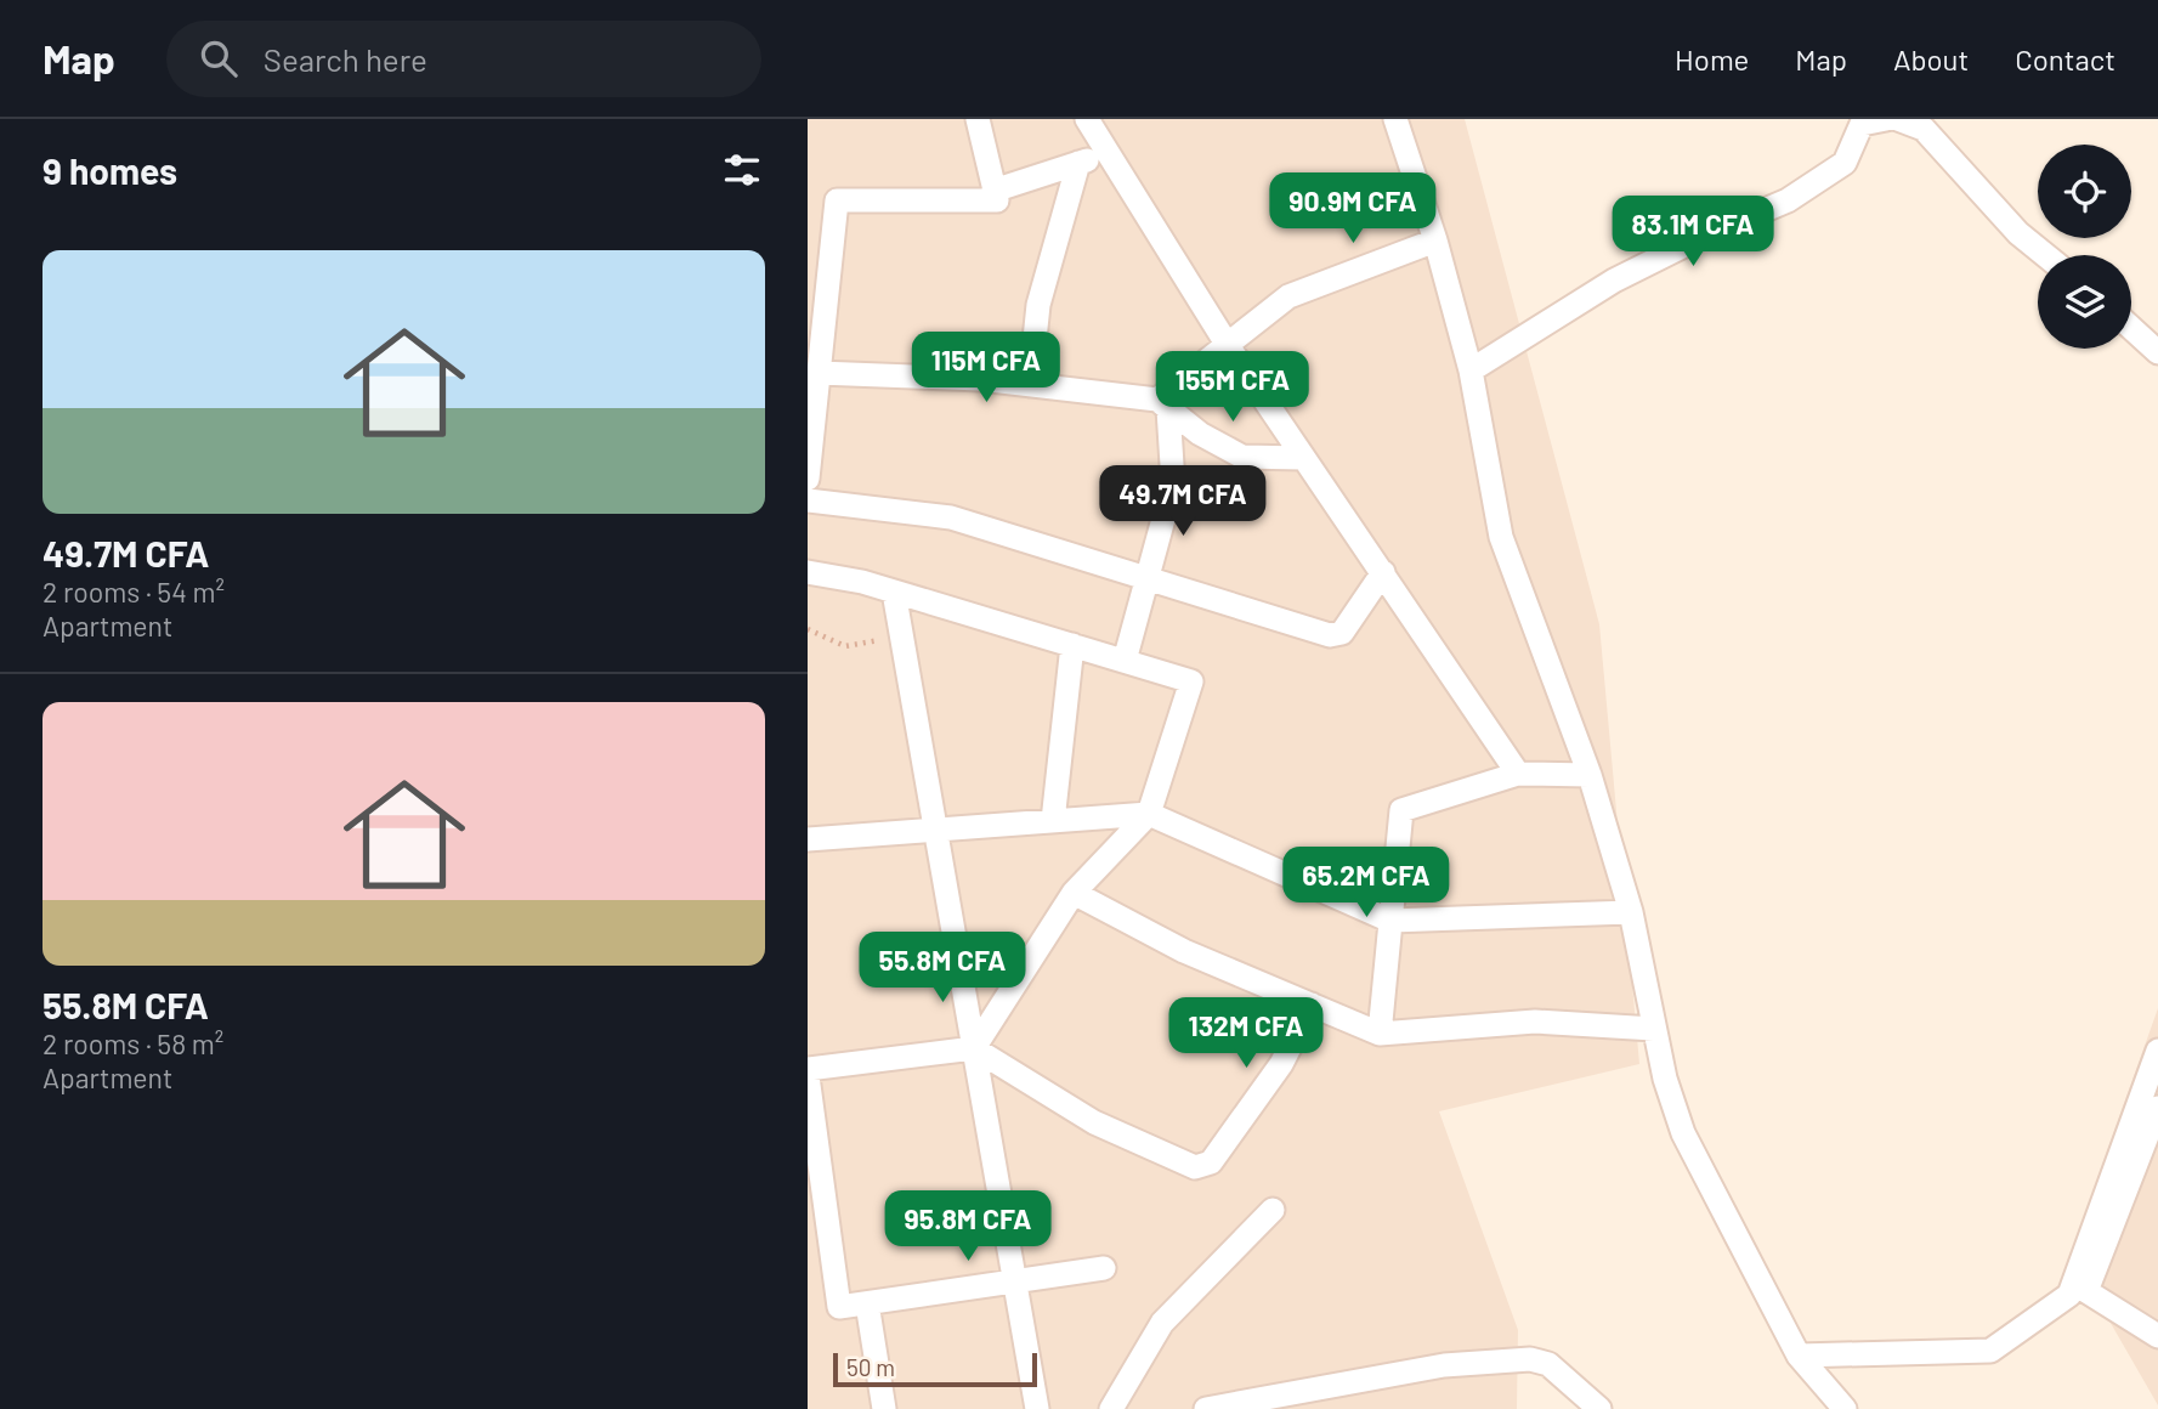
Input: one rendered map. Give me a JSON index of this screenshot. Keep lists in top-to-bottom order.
{
  "scale_bar": "50 m",
  "page": {
    "header": "Map",
    "search": "Search here",
    "nav": [
      "Home",
      "Map",
      "About",
      "Contact"
    ],
    "heading": "9 homes",
    "price": [
      "90.9M CFA",
      "83.1M CFA",
      "115M CFA",
      "155M CFA",
      "49.7M CFA",
      "65.2M CFA",
      "55.8M CFA",
      "132M CFA",
      "95.8M CFA"
    ],
    "list": [
      {
        "name": "49.7M CFA",
        "note": "2 rooms · 54 m² · Apartment"
      },
      {
        "name": "55.8M CFA",
        "note": "2 rooms · 58 m² · Apartment"
      }
    ],
    "scale": "50 m"
  }
}
